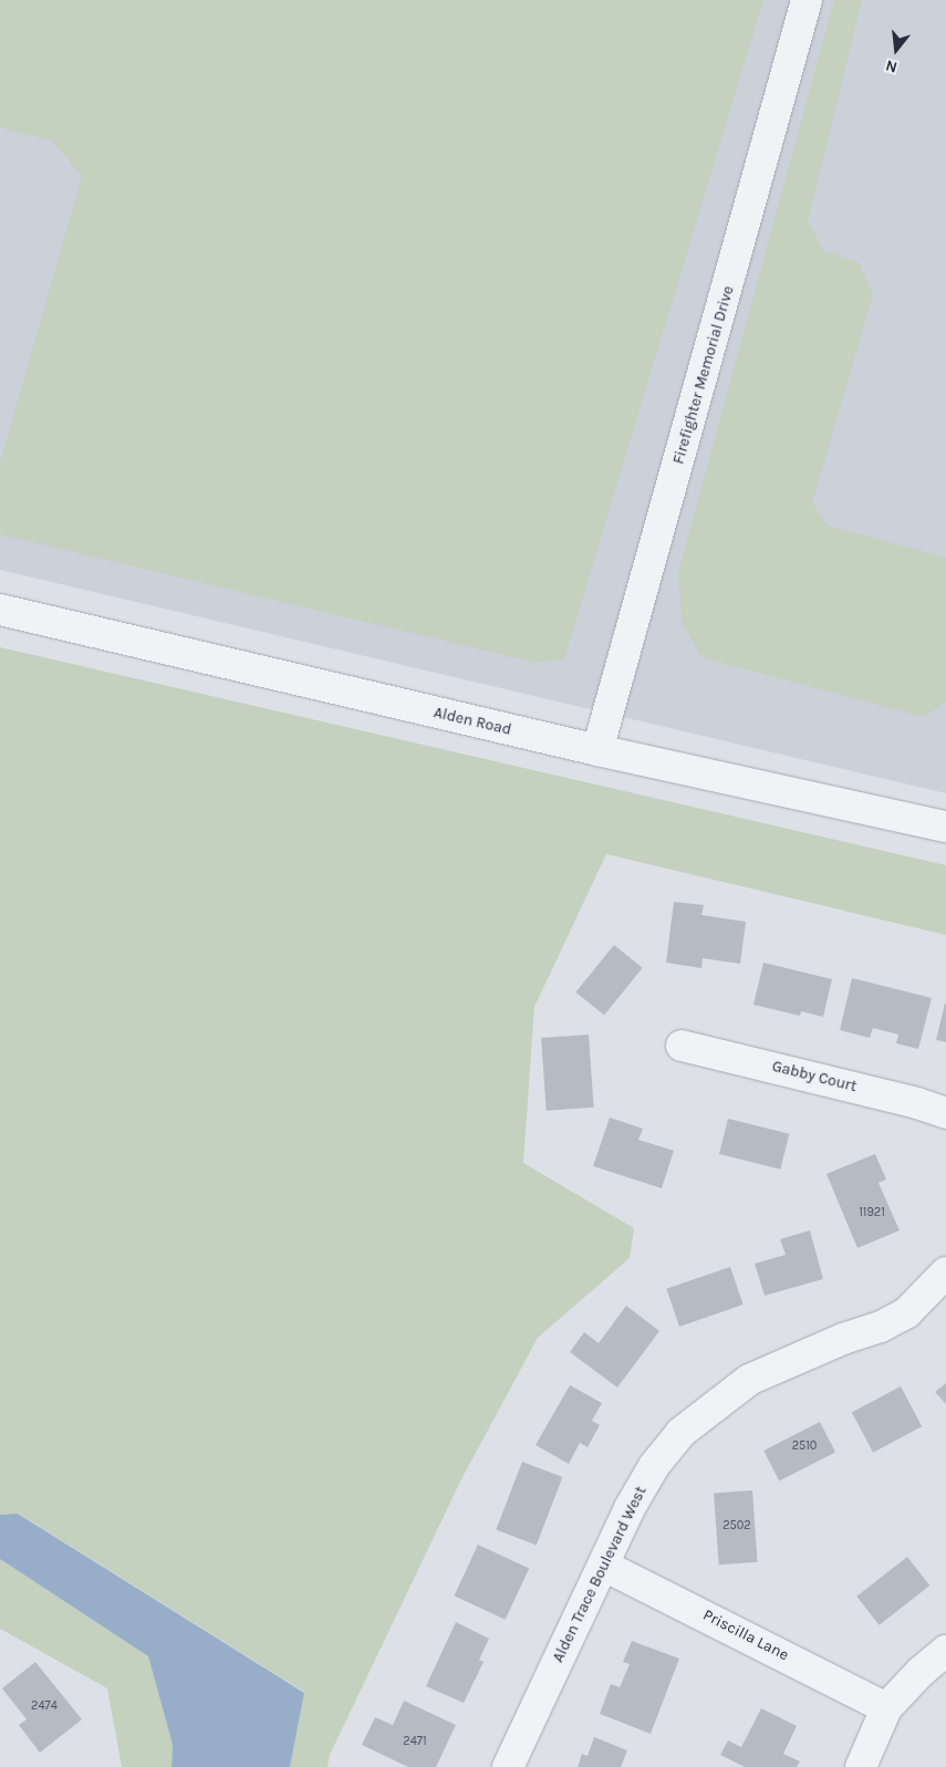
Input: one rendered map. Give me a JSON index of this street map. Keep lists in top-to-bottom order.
{
  "streets": {
    "street": [
      "Firefighter Memorial Drive",
      "Alden Road",
      "Gabby Court",
      "Alden Trace Boulevard West",
      "Priscilla Lane"
    ]
  },
  "crossings": [
    ["Firefighter Memorial Drive", "Alden Road"],
    ["Alden Trace Boulevard West", "Priscilla Lane"]
  ],
  "house_numbers": [
    "11921",
    "2510",
    "2502",
    "2474",
    "2471"
  ],
  "north": "bottom"
}
